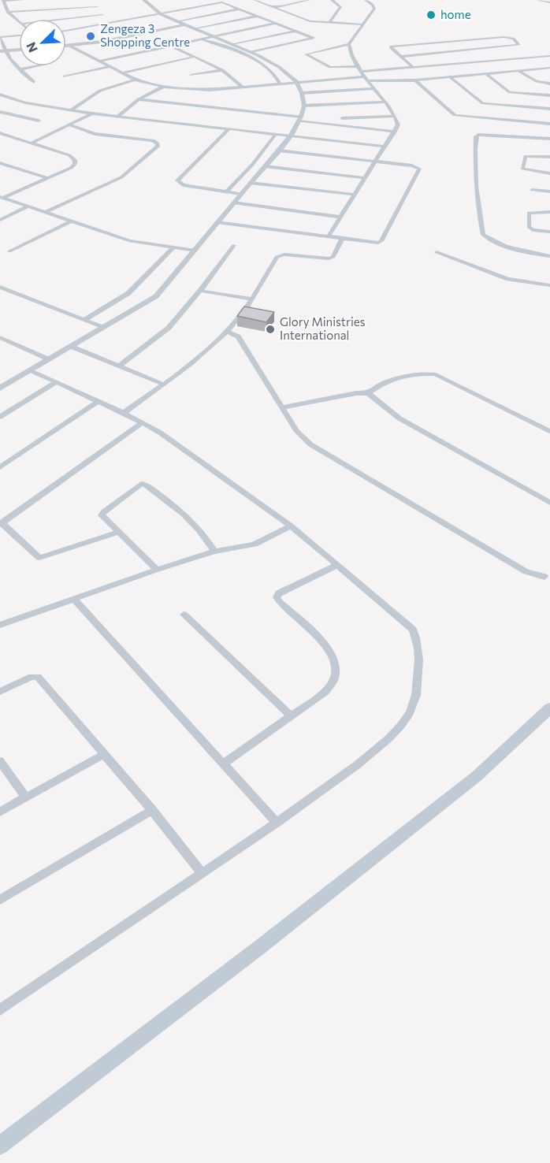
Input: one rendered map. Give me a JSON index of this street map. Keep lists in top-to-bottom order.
{
  "places": ["home", "Zengeza 3 Shopping Centre", "Glory Ministries International"],
  "north": "bottom left"
}
